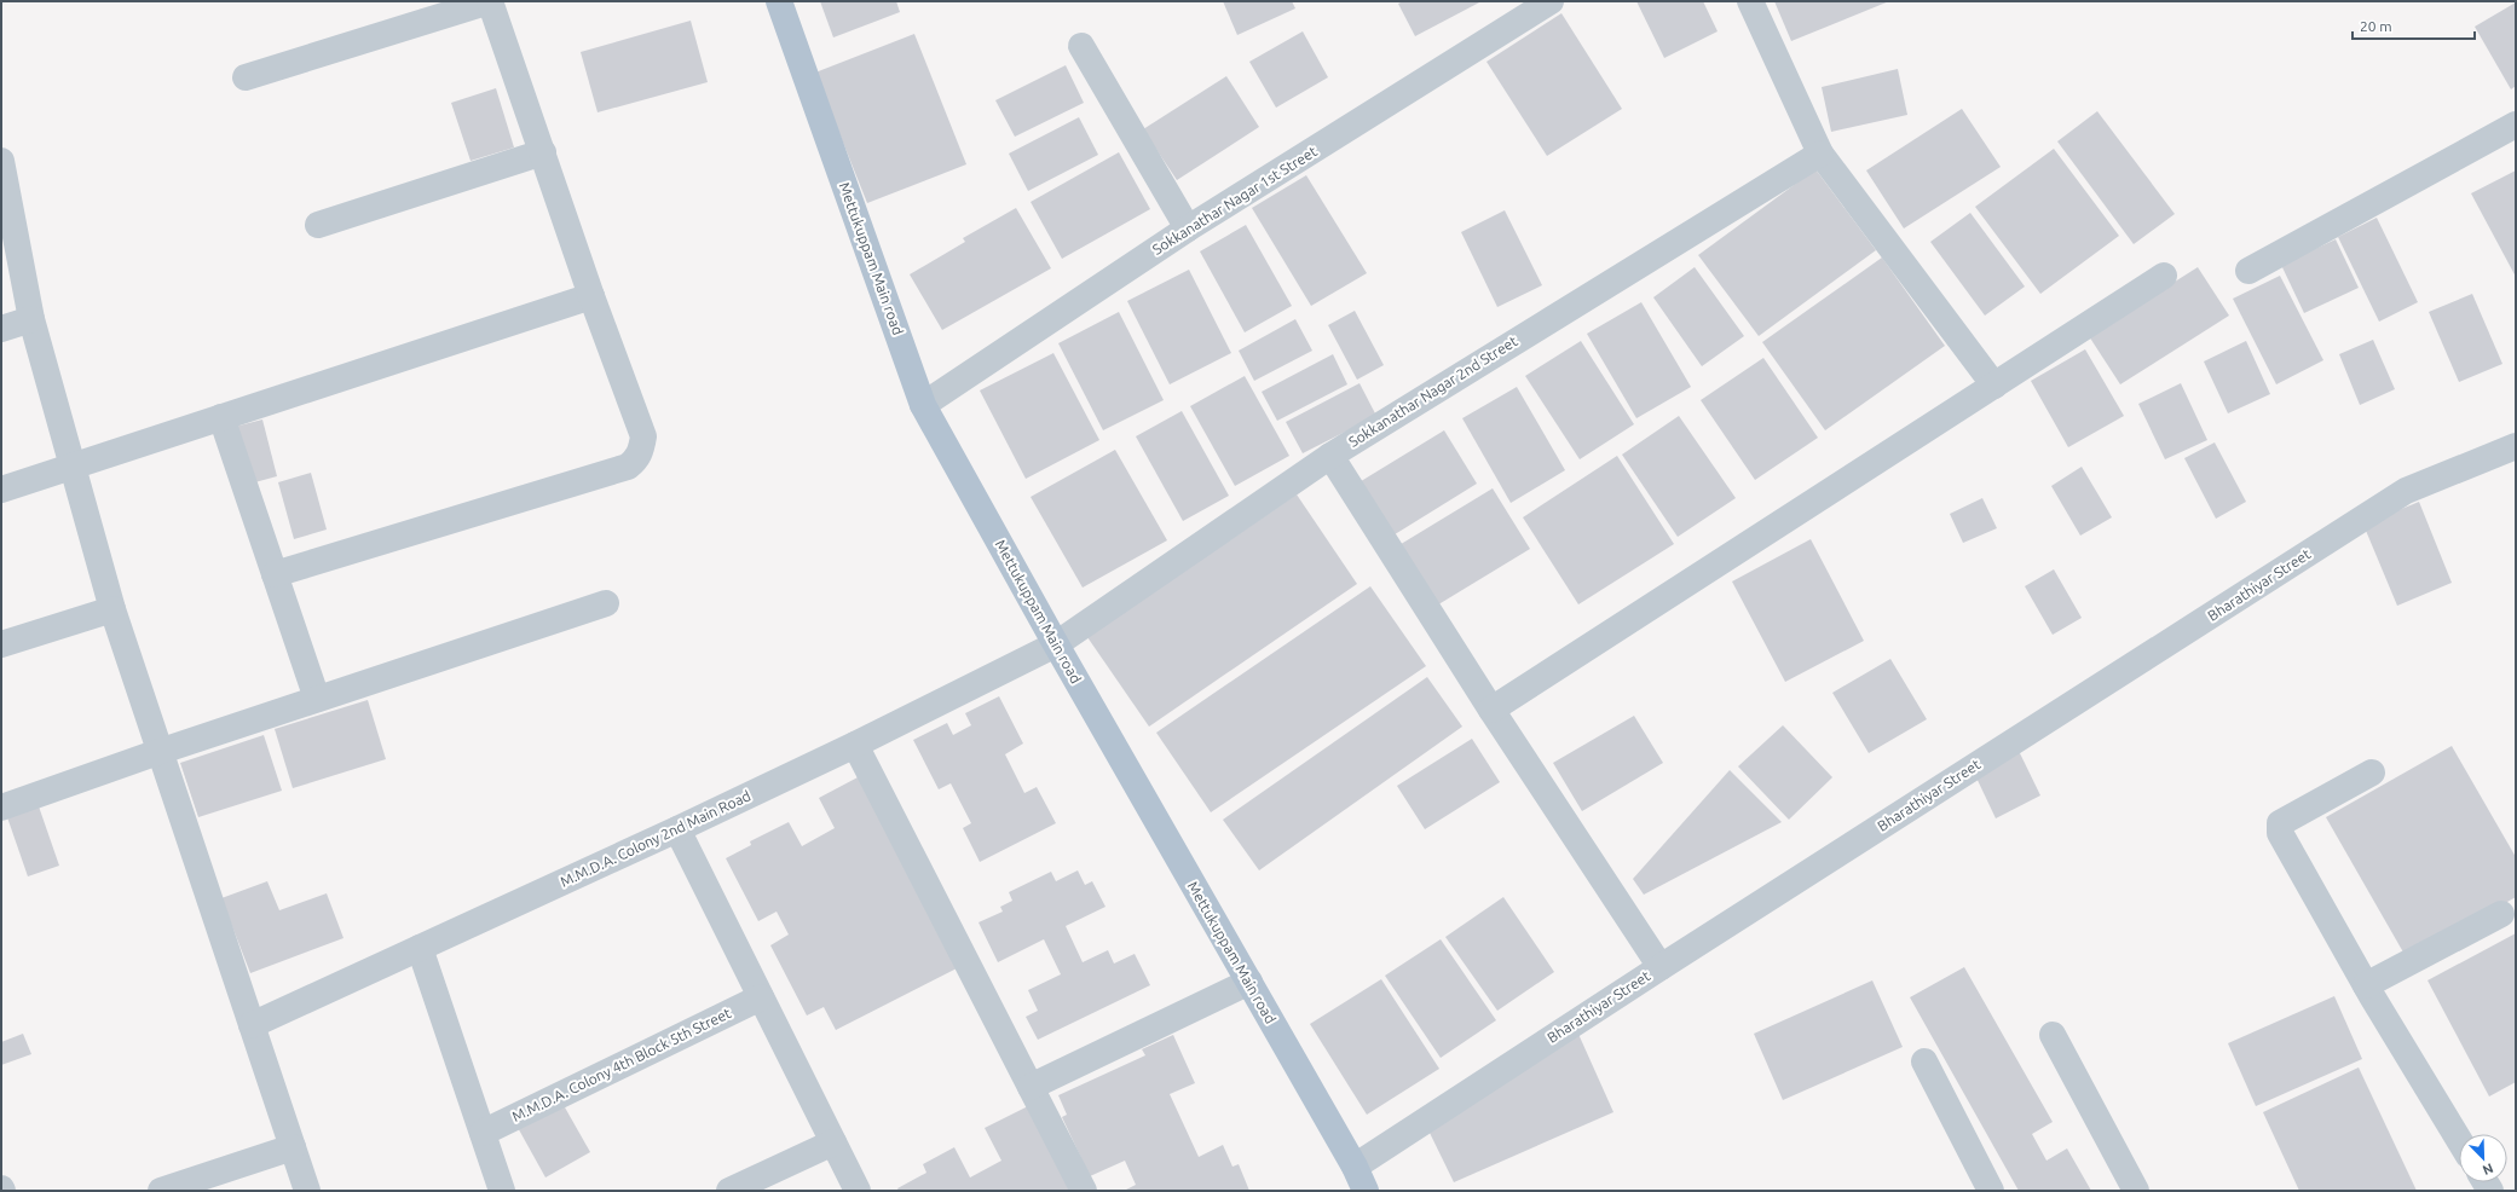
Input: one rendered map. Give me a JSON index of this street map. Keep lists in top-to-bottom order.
{
  "streets": {
    "main road": ["Mettukuppam Main road"],
    "street": [
      "Sokkanathar Nagar 1st Street",
      "Sokkanathar Nagar 2nd Street",
      "Bharathiyar Street",
      "M.M.D.A. Colony 2nd Main Road",
      "M.M.D.A. Colony 4th Block 5th Street"
    ]
  },
  "crossings": [
    ["Sokkanathar Nagar 1st Street", "Mettukuppam Main road"],
    ["Mettukuppam Main road", "Sokkanathar Nagar 2nd Street"],
    ["Mettukuppam Main road", "Bharathiyar Street"],
    ["Mettukuppam Main road", "M.M.D.A. Colony 2nd Main Road"],
    ["Sokkanathar Nagar 2nd Street", "M.M.D.A. Colony 2nd Main Road"]
  ],
  "scale_bar": "20 m",
  "north": "bottom right"
}
